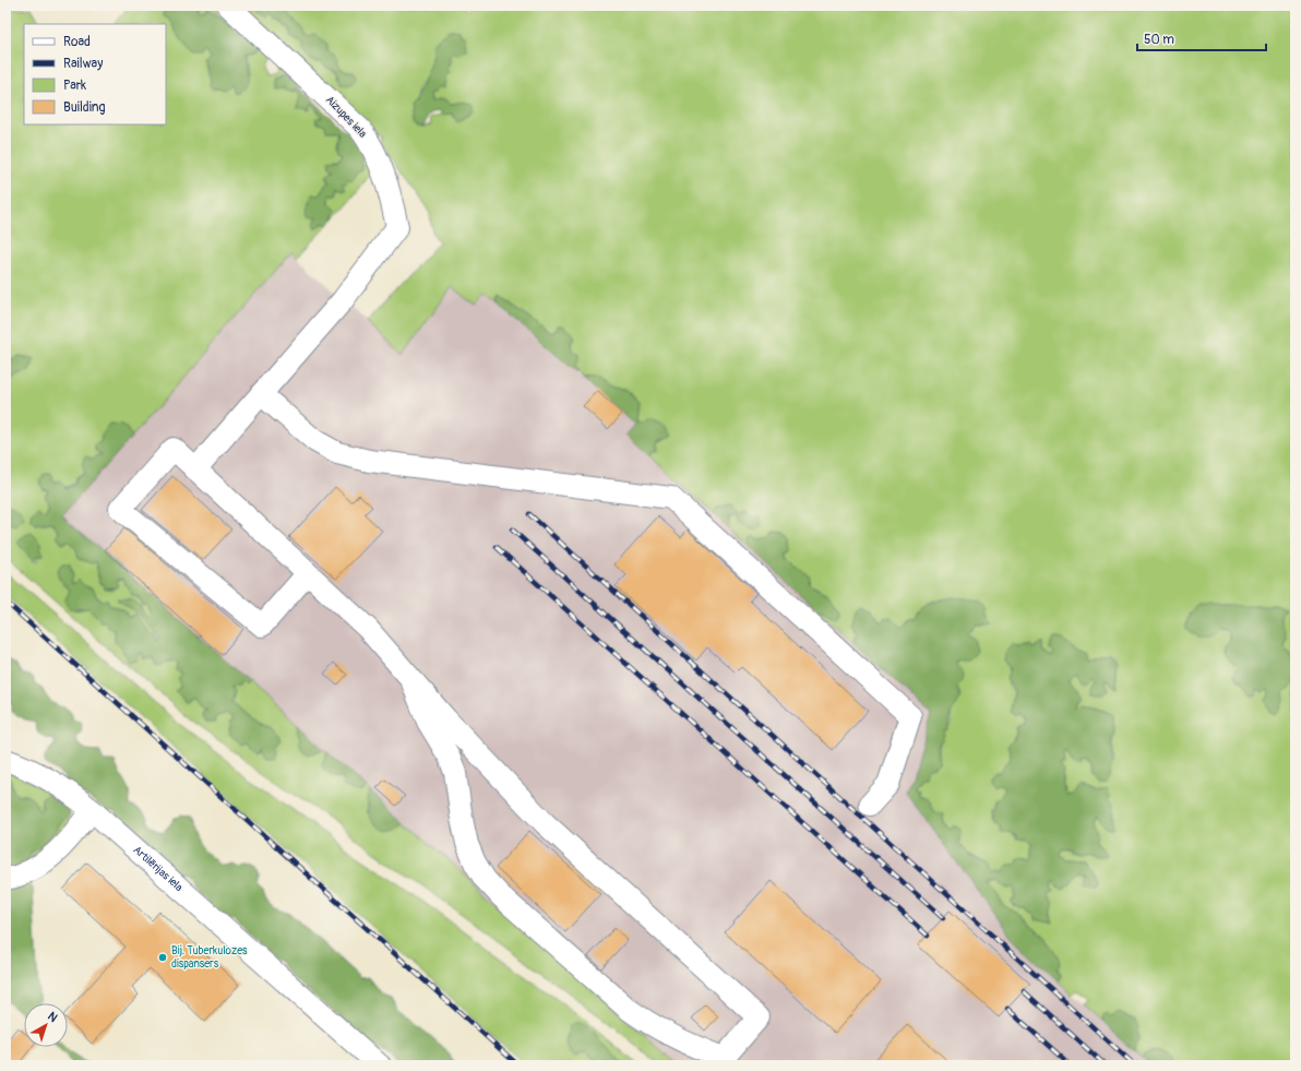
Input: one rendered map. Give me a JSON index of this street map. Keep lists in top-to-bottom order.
{
  "streets": {
    "street": ["Aizupes iela", "Artilērijas iela"]
  },
  "places": ["Bij. Tuberkulozes dispansers"],
  "legend": [
    "Road",
    "Railway",
    "Park",
    "Building"
  ],
  "scale_bar": "50 m",
  "north": "top right"
}
